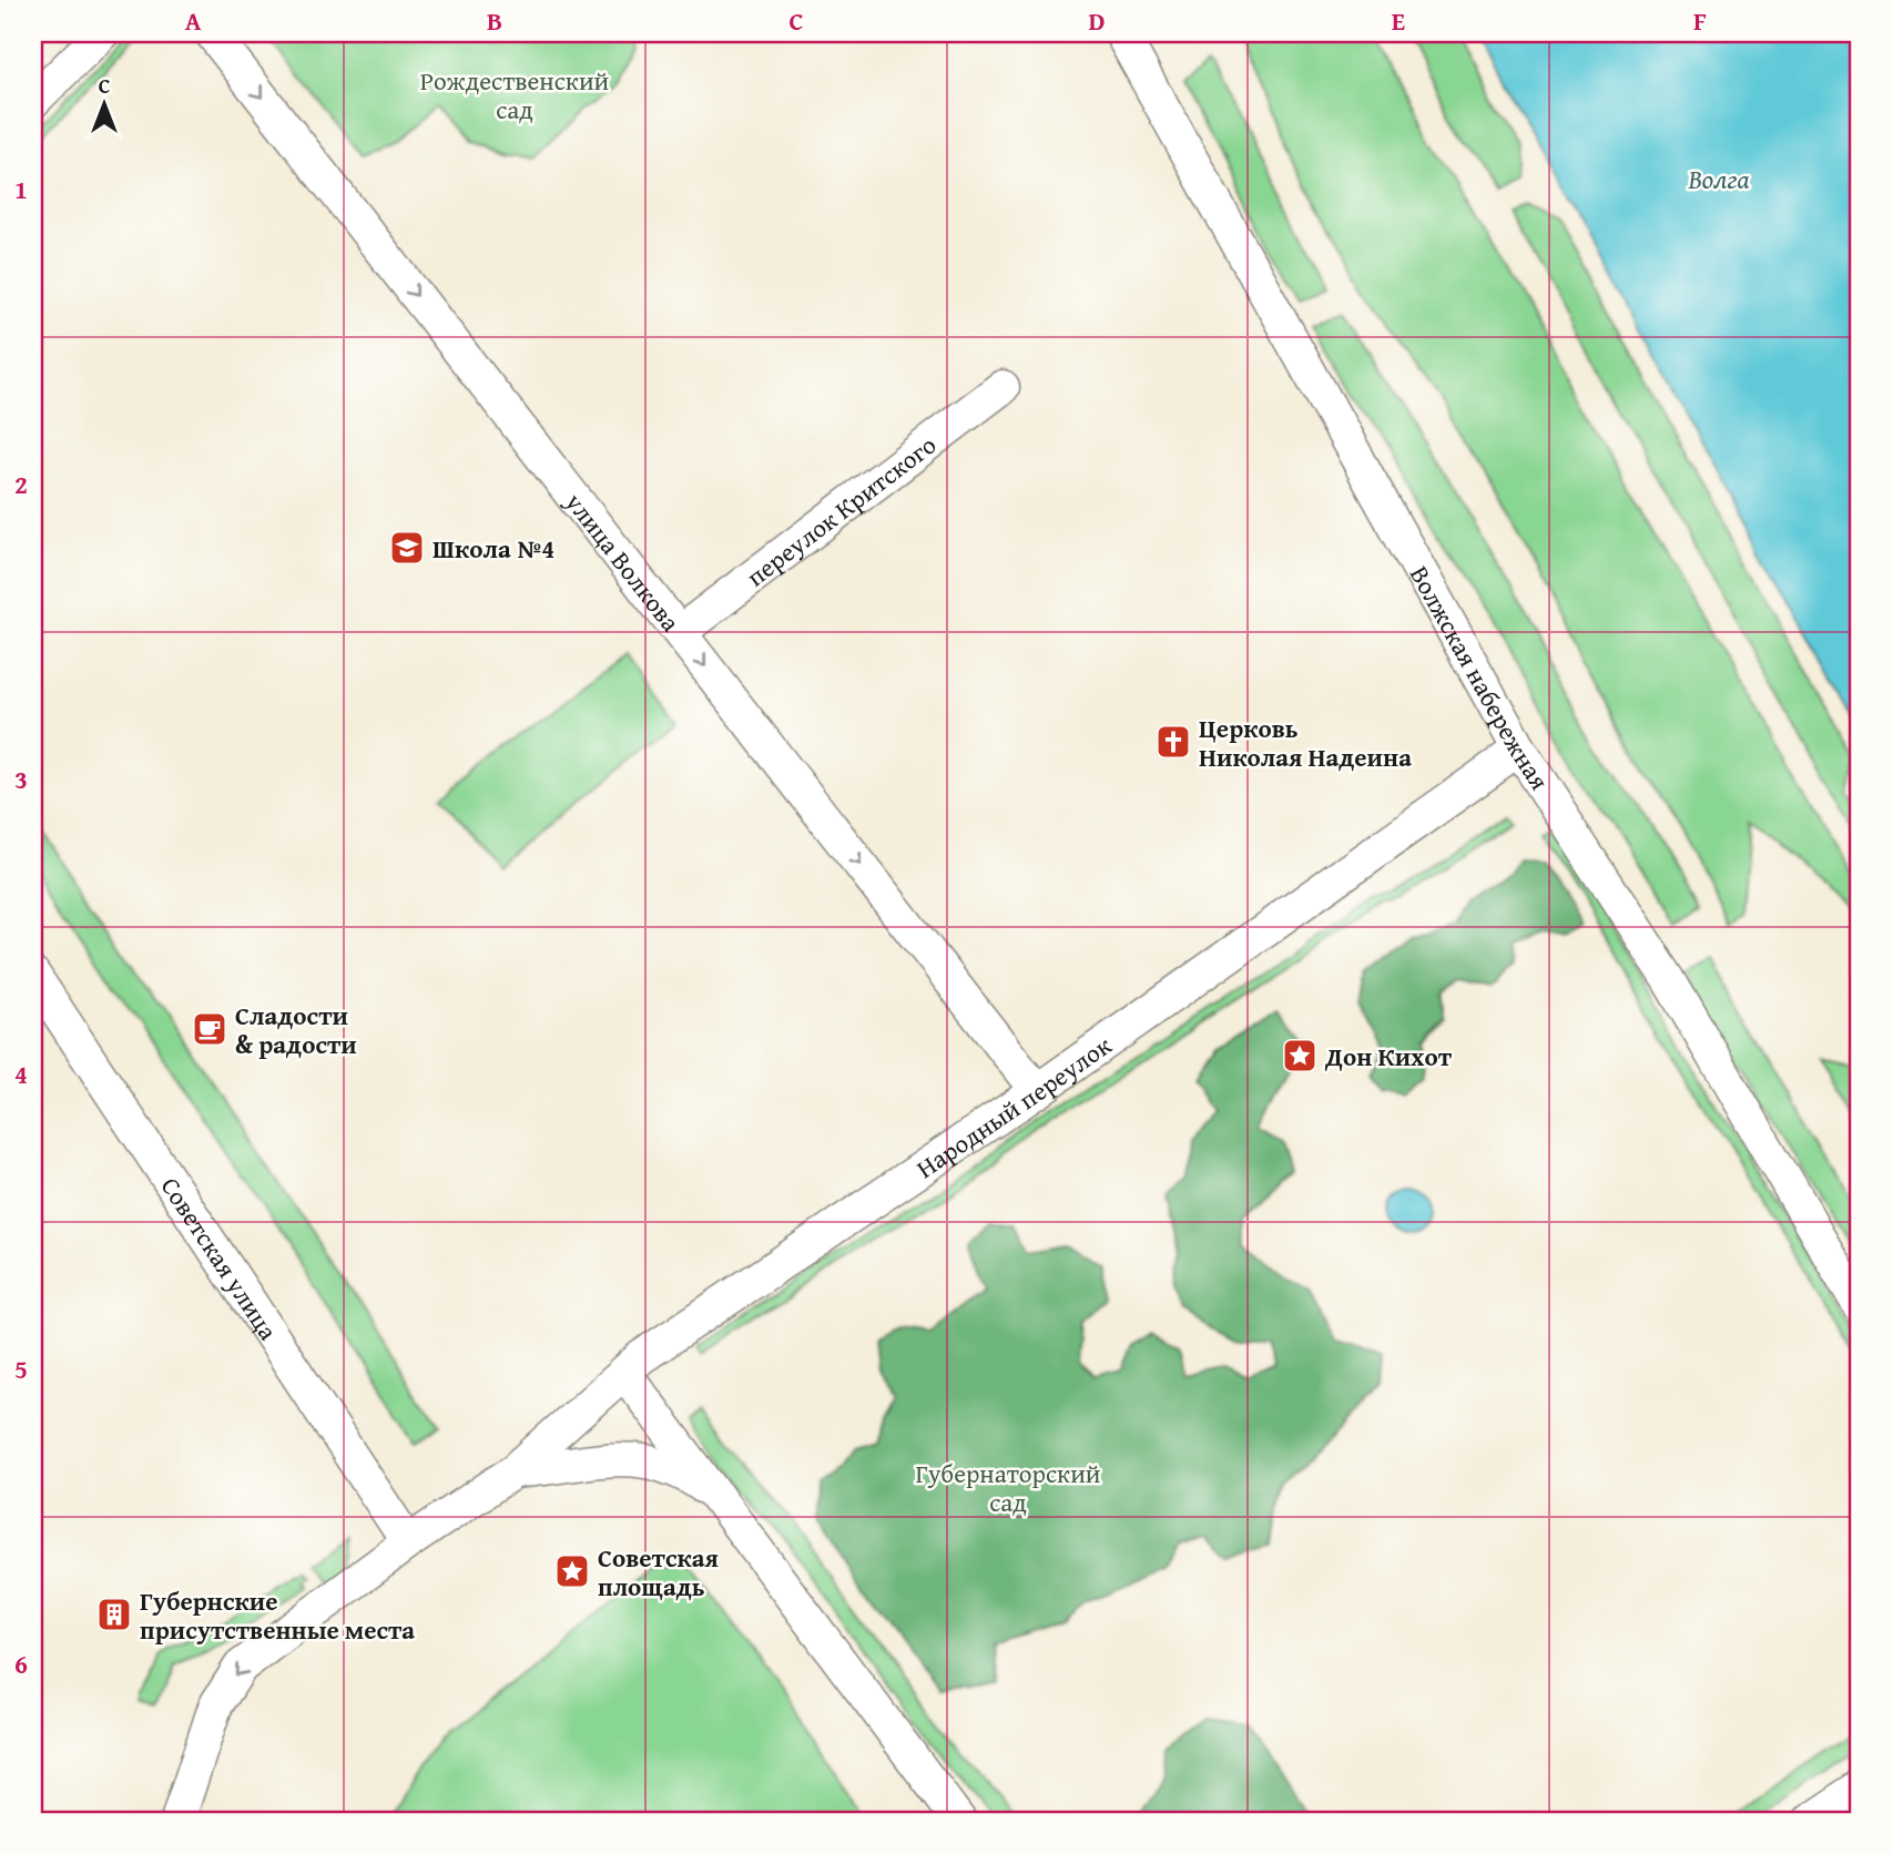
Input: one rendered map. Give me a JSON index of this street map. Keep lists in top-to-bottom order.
{
  "streets": {
    "street": [
      "переулок Критского",
      "улица Волкова",
      "Волжская набережная",
      "Народный переулок",
      "Советская улица"
    ]
  },
  "crossings": [
    ["переулок Критского", "улица Волкова"],
    ["улица Волкова", "Народный переулок"],
    ["Волжская набережная", "Народный переулок"]
  ],
  "one_way": ["улица Волкова"],
  "water": ["Волга"],
  "parks": ["Рождественский сад", "Губернаторский сад"],
  "places": {
    "school or university": ["Школа №4"],
    "church": ["Церковь Николая Надеина"],
    "cafe": ["Сладости & радости"],
    "place": ["Дон Кихот", "Советская площадь"],
    "building": ["Губернские присутственные места"]
  },
  "north": "top",
  "grid": {
    "columns": [
      "A",
      "B",
      "C",
      "D",
      "E",
      "F"
    ],
    "rows": [
      "1",
      "2",
      "3",
      "4",
      "5",
      "6"
    ]
  }
}
